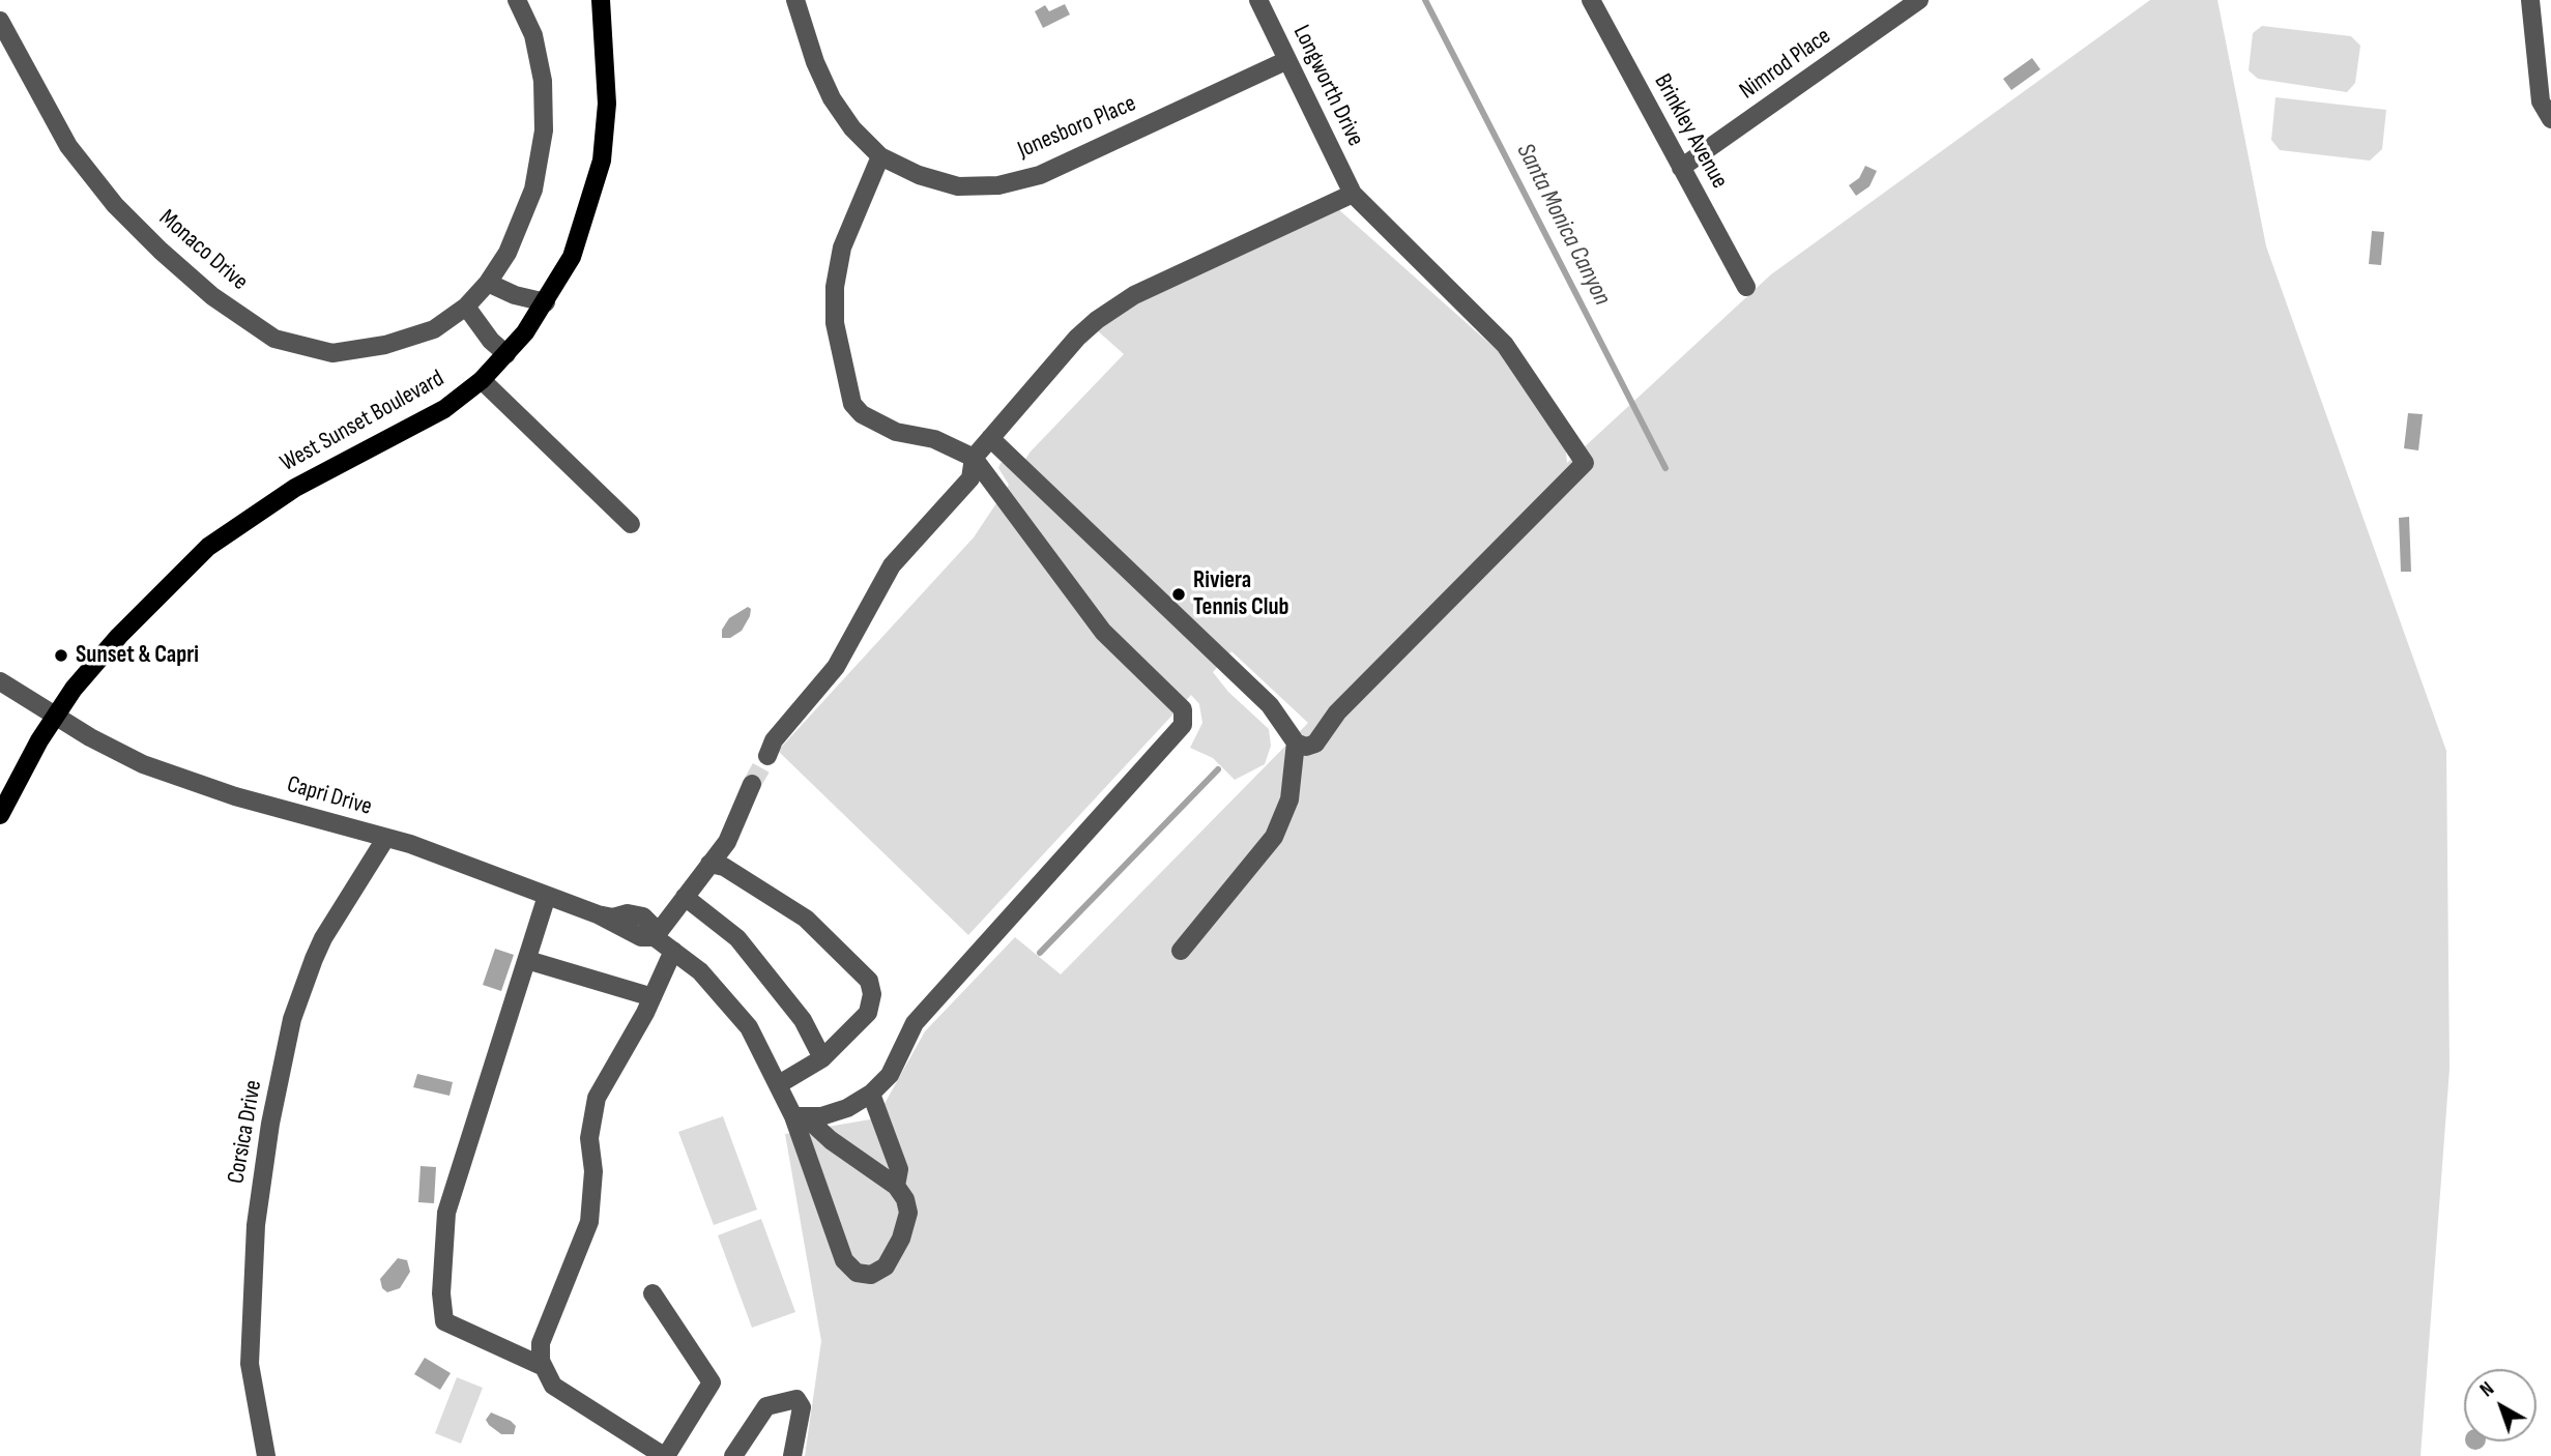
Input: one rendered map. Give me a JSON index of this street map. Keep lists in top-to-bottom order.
{
  "streets": {
    "main road": ["West Sunset Boulevard"],
    "street": [
      "Nimrod Place",
      "Longworth Drive",
      "Jonesboro Place",
      "Brinkley Avenue",
      "Monaco Drive",
      "Capri Drive",
      "Corsica Drive"
    ]
  },
  "crossings": [
    ["Nimrod Place", "Brinkley Avenue"],
    ["Longworth Drive", "Jonesboro Place"],
    ["West Sunset Boulevard", "Capri Drive"],
    ["Capri Drive", "Corsica Drive"]
  ],
  "water": ["Santa Monica Canyon"],
  "places": ["Riviera Tennis Club", "Sunset & Capri"],
  "north": "top left"
}
